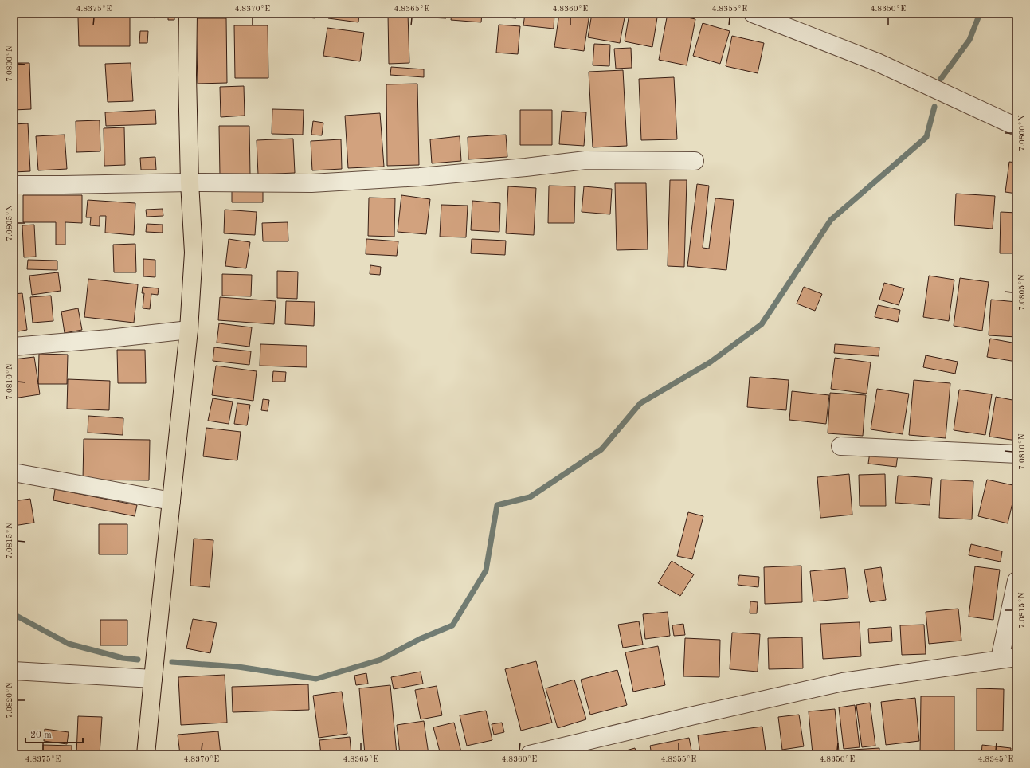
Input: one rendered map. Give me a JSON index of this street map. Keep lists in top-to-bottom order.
{
  "scale_bar": "20 m",
  "coordinates": [
    "4.8375°E",
    "4.8370°E",
    "4.8365°E",
    "4.8360°E",
    "4.8355°E",
    "4.8350°E",
    "7.0800°N",
    "7.0805°N",
    "7.0810°N",
    "7.0815°N",
    "7.0820°N",
    "4.8345°E"
  ]
}
